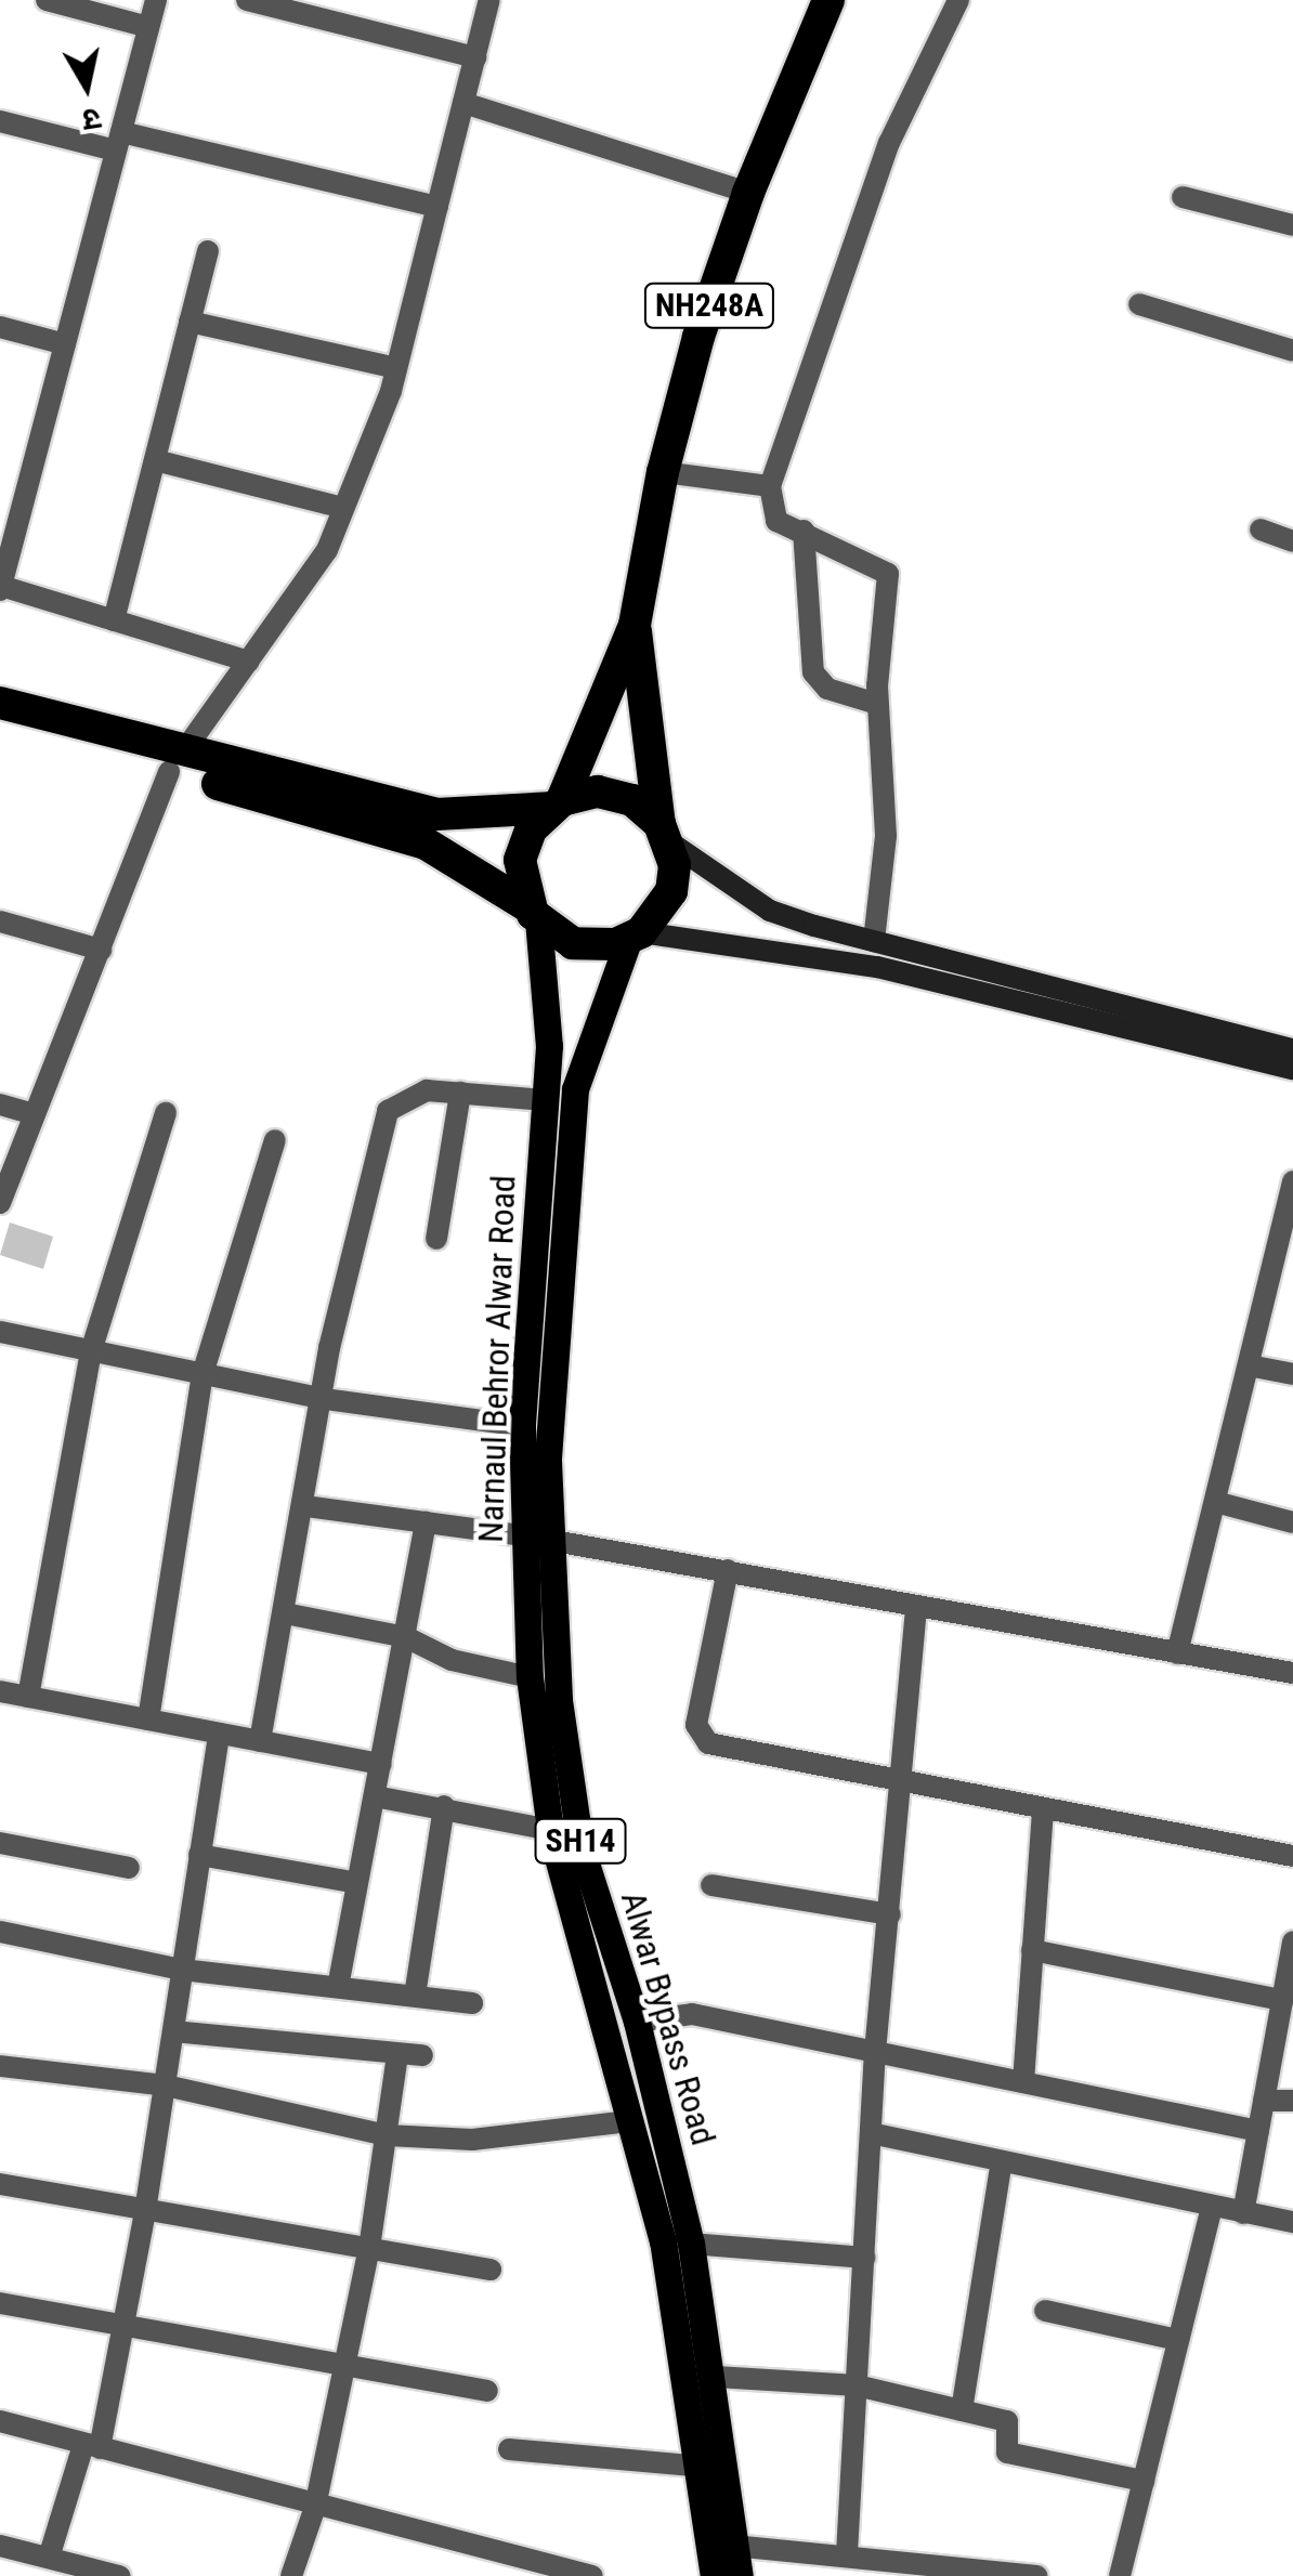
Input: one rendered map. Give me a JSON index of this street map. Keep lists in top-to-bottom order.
{
  "streets": {
    "highway": ["NH248A"],
    "main road": ["Narnaul Behror Alwar Road", "SH14", "Alwar Bypass Road"]
  },
  "crossings": [
    ["NH248A", "SH14"],
    ["NH248A", "Alwar Bypass Road"],
    ["Narnaul Behror Alwar Road", "SH14"],
    ["Narnaul Behror Alwar Road", "Alwar Bypass Road"],
    ["SH14", "Alwar Bypass Road"]
  ],
  "north": "bottom"
}
